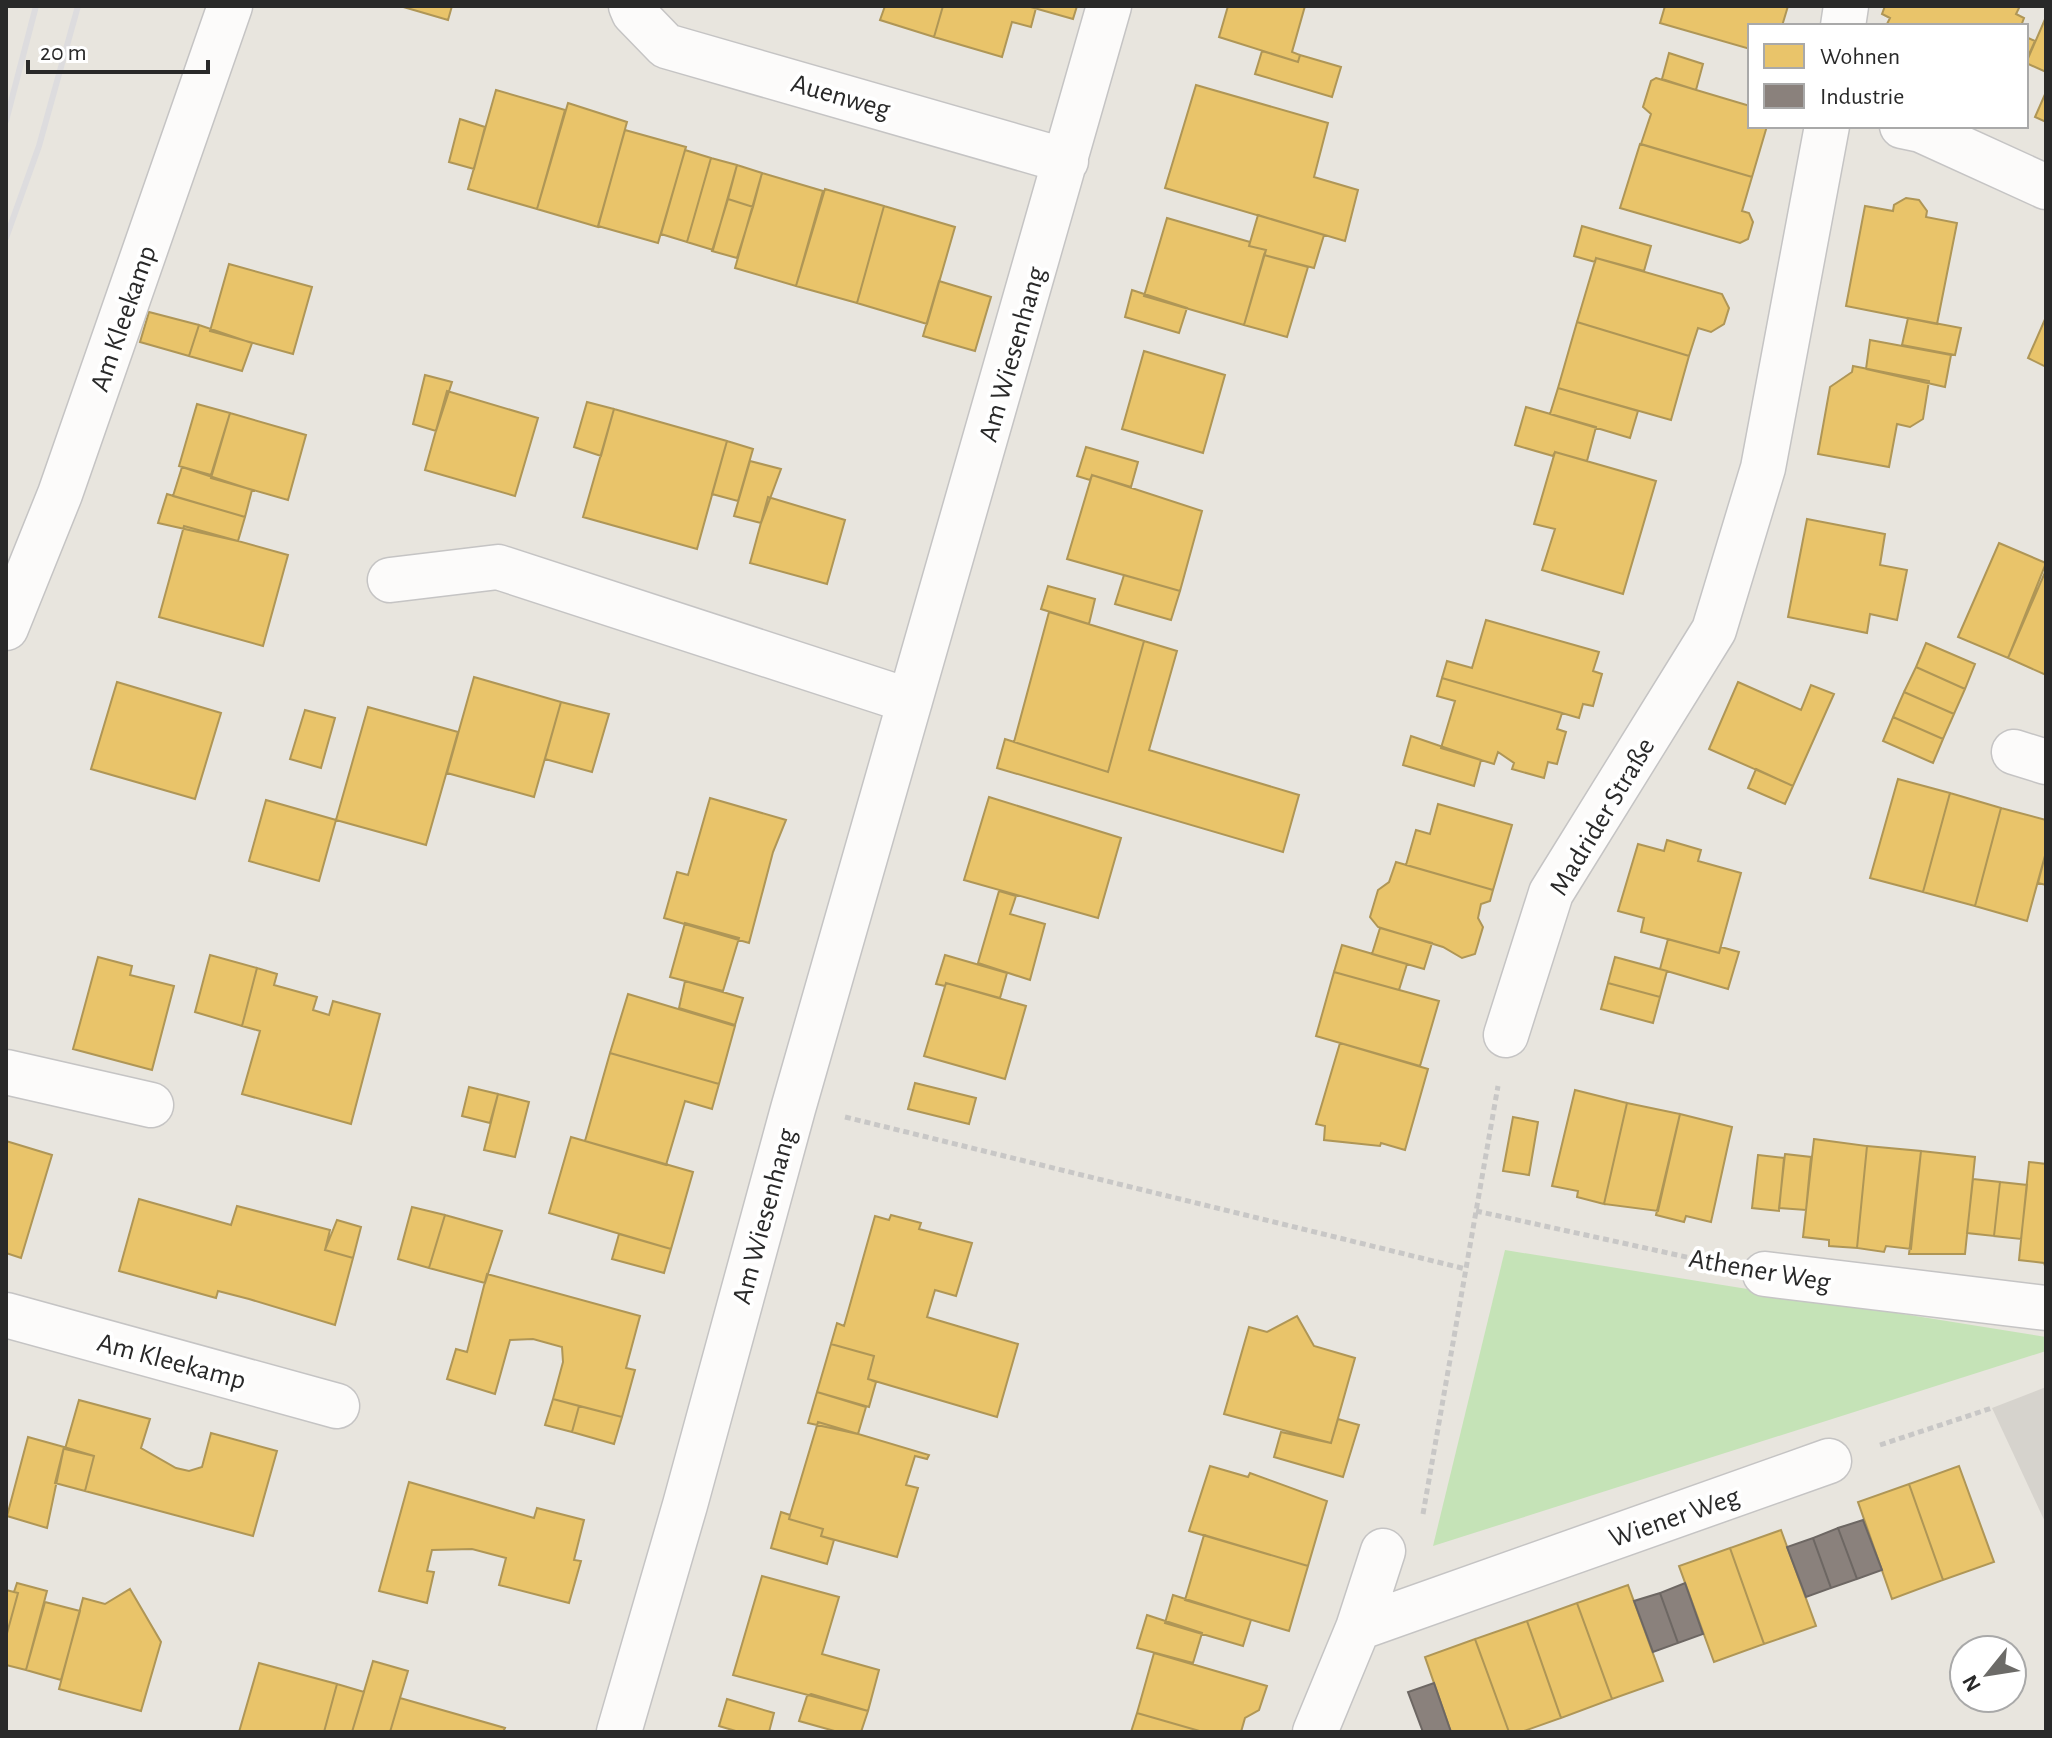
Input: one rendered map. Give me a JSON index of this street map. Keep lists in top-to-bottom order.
{
  "streets": {
    "street": [
      "Auenweg",
      "Am Kleekamp",
      "Am Wiesenhang",
      "Madrider Straße",
      "Athener Weg",
      "Wiener Weg"
    ]
  },
  "crossings": [
    ["Auenweg", "Am Wiesenhang"]
  ],
  "legend": ["Wohnen", "Industrie"],
  "scale_bar": "20 m",
  "north": "bottom left"
}
